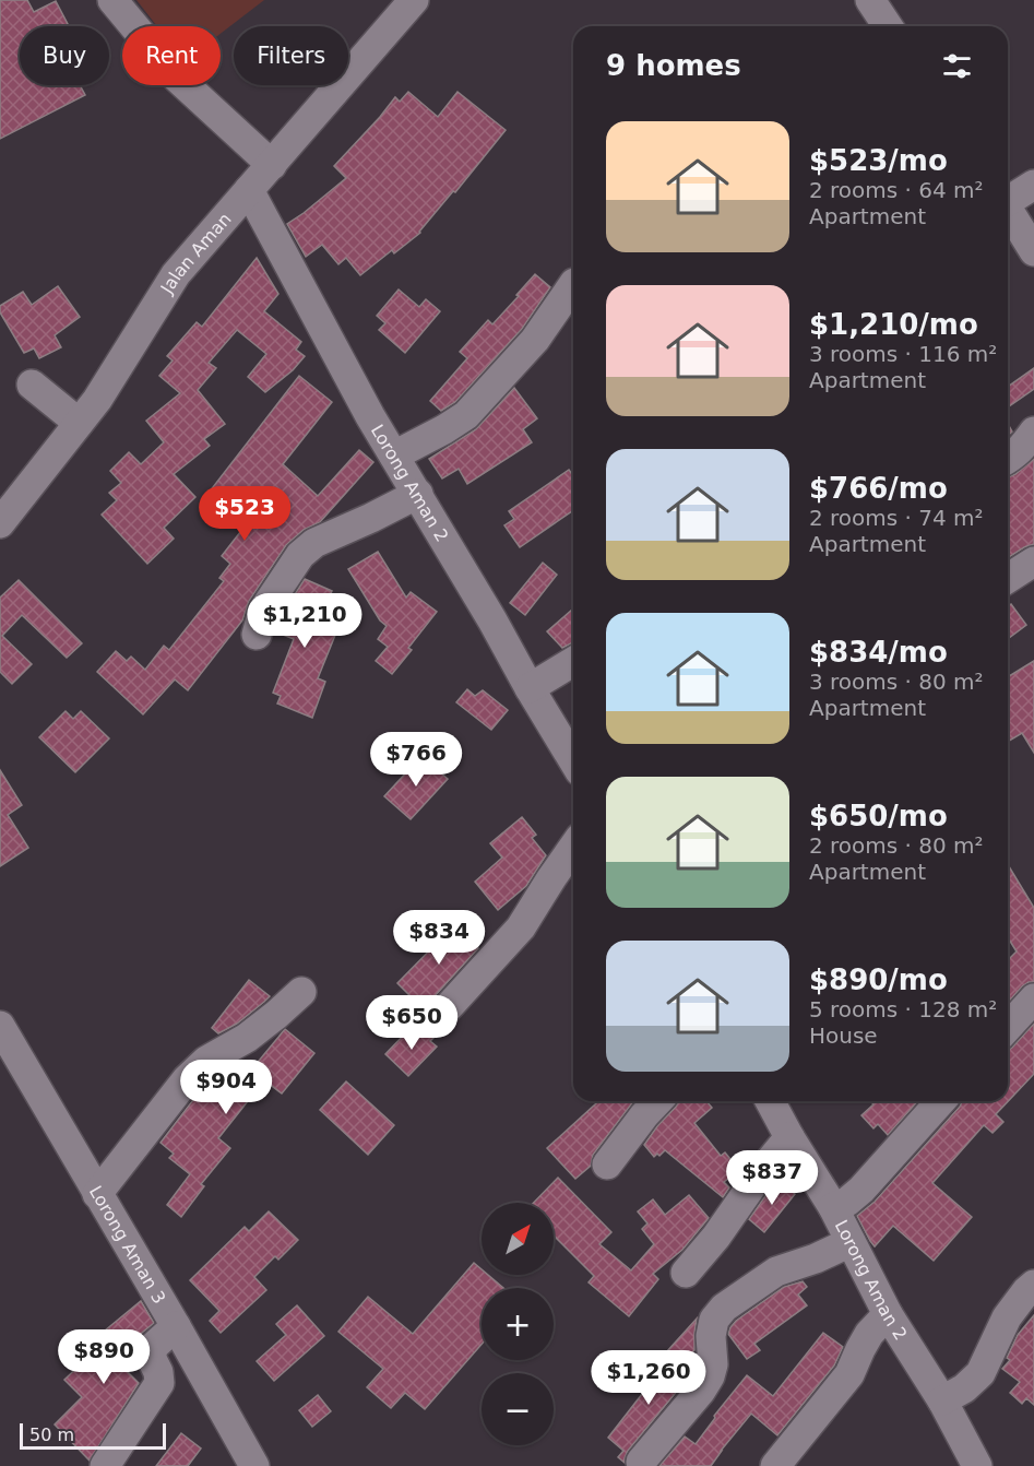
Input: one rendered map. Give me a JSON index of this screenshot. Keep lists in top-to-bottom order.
{
  "streets": {
    "street": ["Jalan Aman", "Lorong Aman 2", "Lorong Aman 3"]
  },
  "crossings": [
    ["Jalan Aman", "Lorong Aman 2"]
  ],
  "scale_bar": "50 m",
  "north": "top right",
  "page": {
    "chip": ["Buy", "Rent", "Filters"],
    "heading": "9 homes",
    "list": [
      {
        "name": "$523/mo",
        "note": "2 rooms · 64 m² · Apartment"
      },
      {
        "name": "$1,210/mo",
        "note": "3 rooms · 116 m² · Apartment"
      },
      {
        "name": "$766/mo",
        "note": "2 rooms · 74 m² · Apartment"
      },
      {
        "name": "$834/mo",
        "note": "3 rooms · 80 m² · Apartment"
      },
      {
        "name": "$650/mo",
        "note": "2 rooms · 80 m² · Apartment"
      },
      {
        "name": "$890/mo",
        "note": "5 rooms · 128 m² · House"
      }
    ],
    "price": [
      "$523",
      "$1,210",
      "$766",
      "$834",
      "$650",
      "$904",
      "$837",
      "$890",
      "$1,260"
    ],
    "map_buttons": ["+", "−"],
    "scale": "50 m"
  }
}
